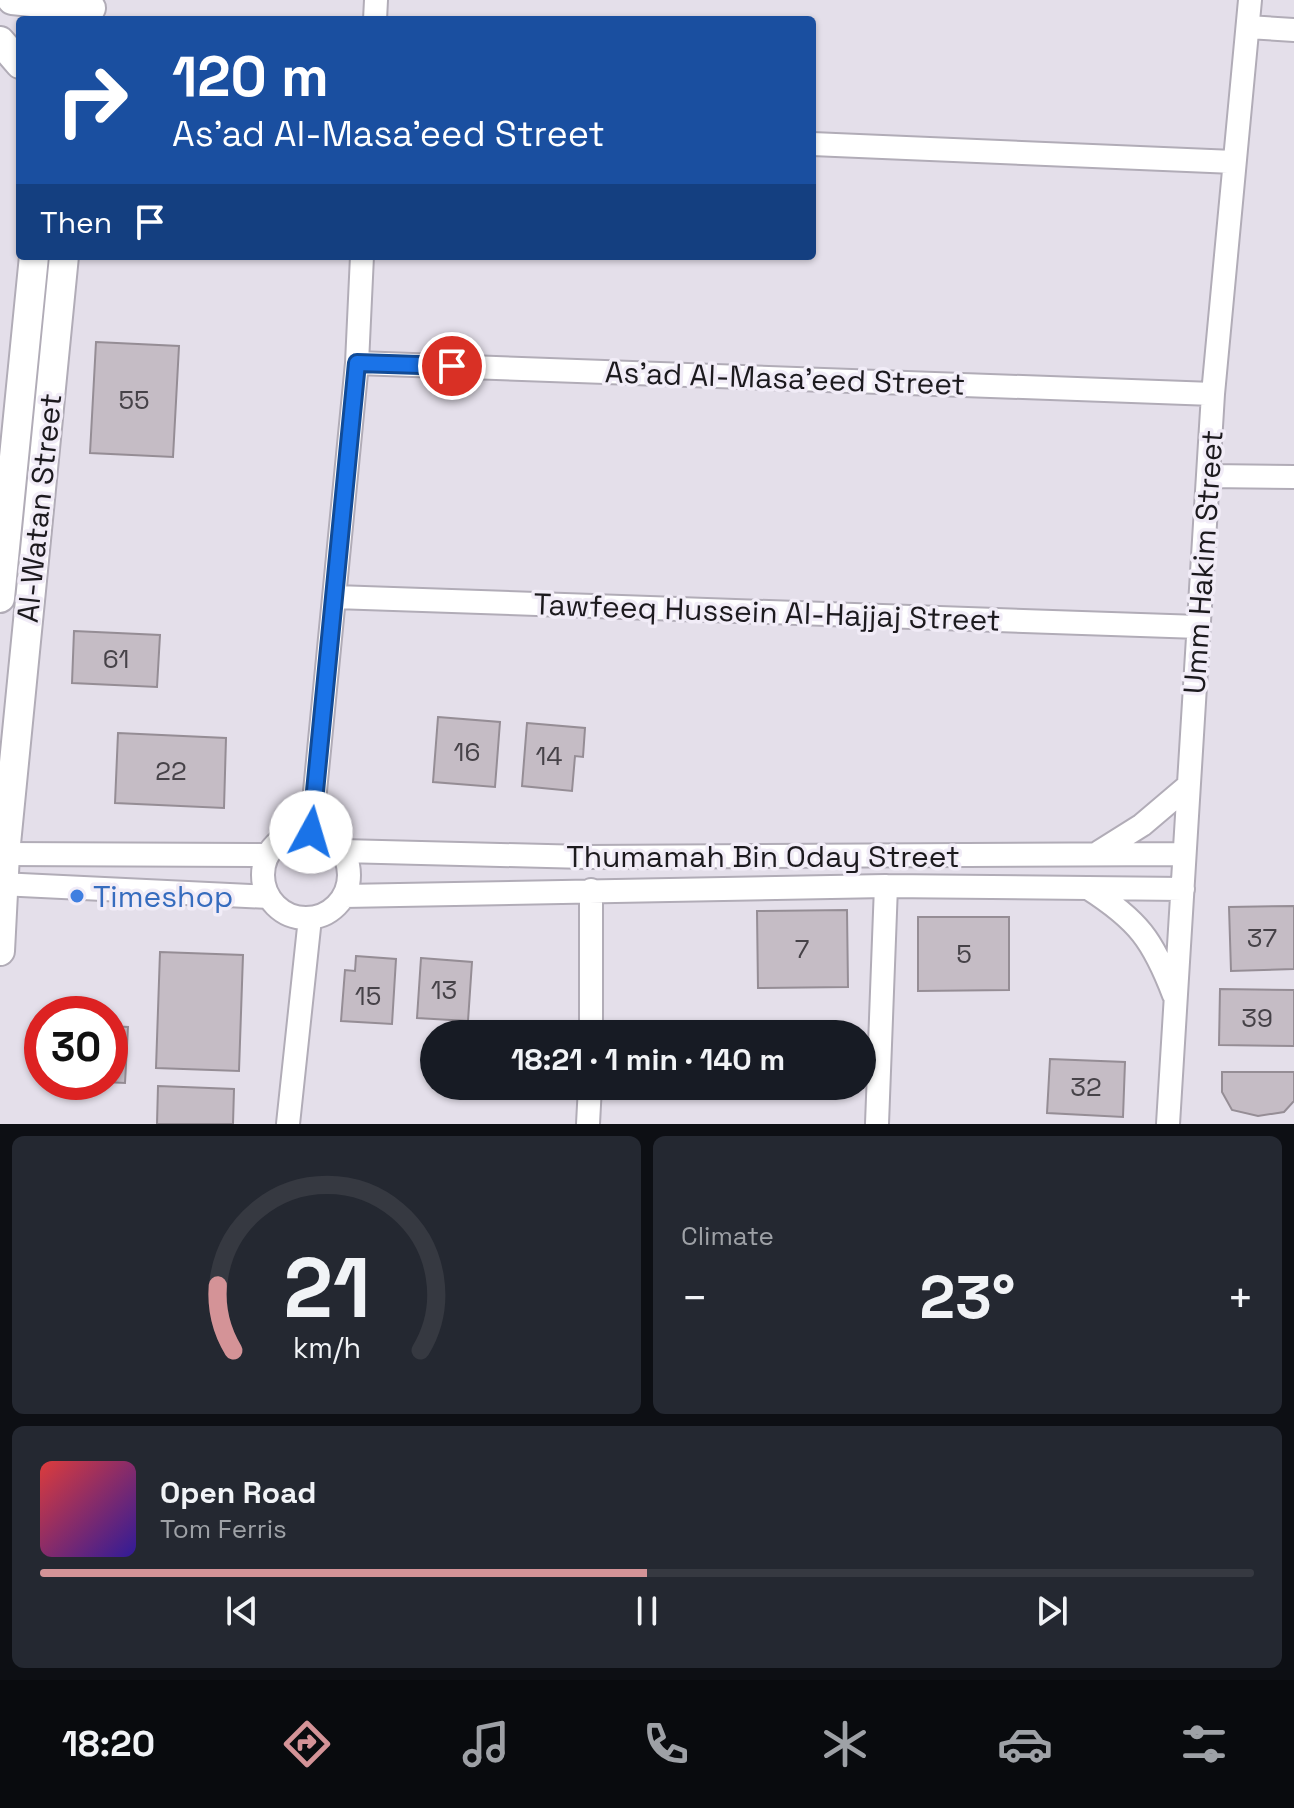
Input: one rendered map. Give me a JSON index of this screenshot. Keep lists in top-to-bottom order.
{
  "streets": {
    "street": [
      "As'ad Al-Masa'eed Street",
      "Al-Watan Street",
      "Umm Hakim Street",
      "Tawfeeq Hussein Al-Hajjaj Street",
      "Thumamah Bin Oday Street"
    ]
  },
  "crossings": [
    ["As'ad Al-Masa'eed Street", "Umm Hakim Street"],
    ["Umm Hakim Street", "Tawfeeq Hussein Al-Hajjaj Street"],
    ["Umm Hakim Street", "Thumamah Bin Oday Street"]
  ],
  "places": ["Timeshop"],
  "house_numbers": [
    "55",
    "61",
    "16",
    "14",
    "22",
    "37",
    "7",
    "5",
    "13",
    "15",
    "39",
    "32"
  ],
  "page": {
    "turn": ["120 m", "As'ad Al-Masa'eed Street"],
    "then": "Then",
    "limit": "30",
    "trip": "18:21 · 1 min · 140 m",
    "tile": "Climate",
    "heat": ["−", "23°", "+"],
    "song": ["Open Road", "Tom Ferris"],
    "tabs": "18:20",
    "gauge": ["21", "km/h"]
  }
}
